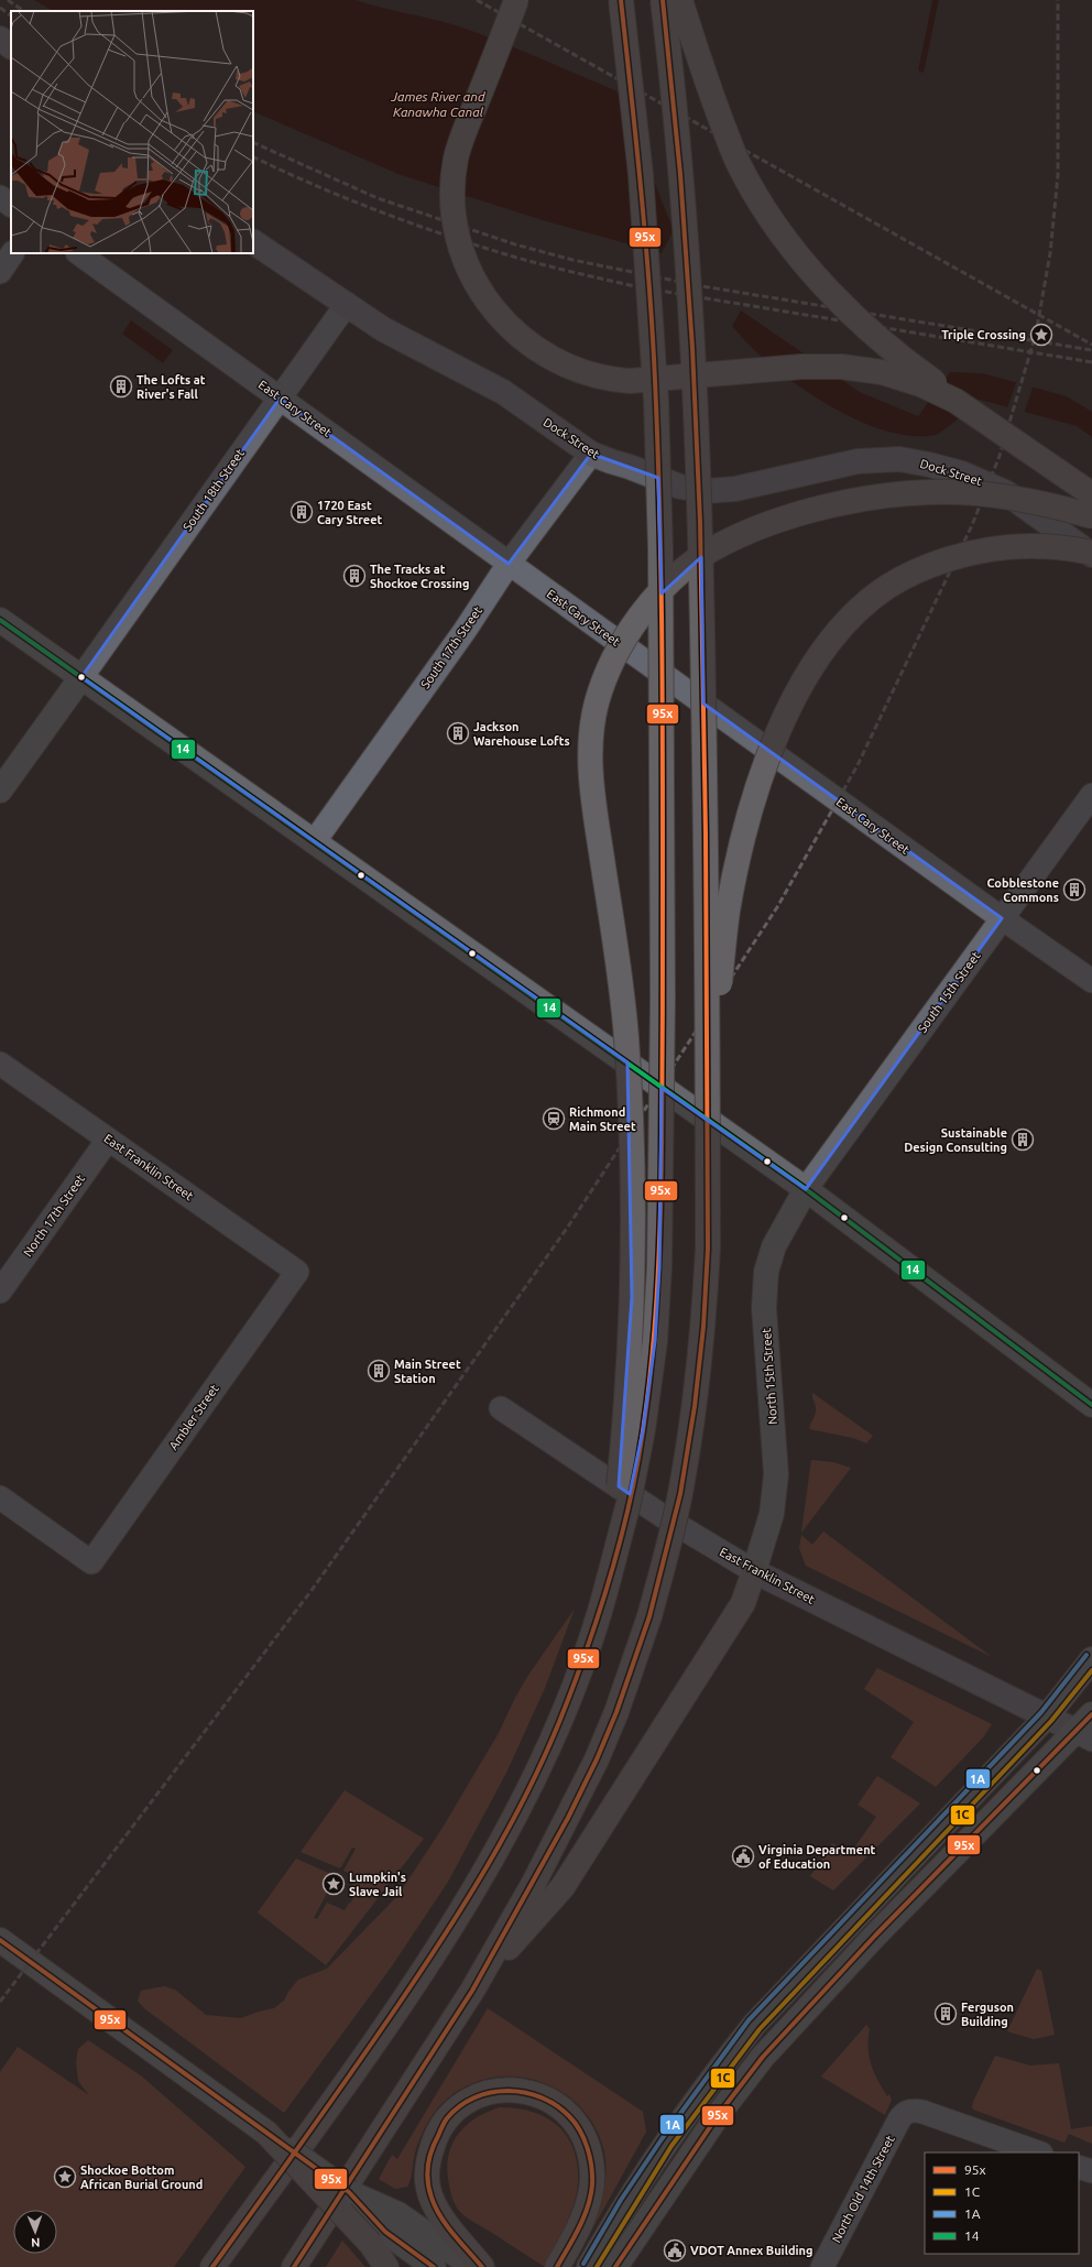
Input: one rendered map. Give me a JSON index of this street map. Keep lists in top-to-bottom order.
{
  "streets": {
    "main road": ["Dock Street", "East Franklin Street", "North 15th Street"],
    "street": [
      "East Cary Street",
      "South 18th Street",
      "South 17th Street",
      "South 15th Street",
      "North 17th Street",
      "Ambler Street",
      "North Old 14th Street"
    ]
  },
  "crossings": [
    ["East Cary Street", "South 18th Street"],
    ["East Cary Street", "South 17th Street"],
    ["East Cary Street", "South 15th Street"],
    ["Dock Street", "South 18th Street"],
    ["Dock Street", "South 17th Street"],
    ["South 15th Street", "North 15th Street"],
    ["East Franklin Street", "North 17th Street"],
    ["East Franklin Street", "North 15th Street"],
    ["East Franklin Street", "Ambler Street"]
  ],
  "water": ["James River and Kanawha Canal"],
  "places": {
    "place": ["Triple Crossing", "Lumpkin's Slave Jail", "Shockoe Bottom African Burial Ground"],
    "building": [
      "The Lofts at River's Fall",
      "1720 East Cary Street",
      "The Tracks at Shockoe Crossing",
      "Jackson Warehouse Lofts",
      "Cobblestone Commons",
      "Sustainable Design Consulting",
      "Main Street Station",
      "Ferguson Building"
    ],
    "station": ["Richmond Main Street"],
    "public building": ["Virginia Department of Education", "VDOT Annex Building"]
  },
  "lines": [
    "transit line 95x",
    "transit line 14",
    "transit line 1A",
    "transit line 1C"
  ],
  "legend": [
    "95x",
    "1C",
    "1A",
    "14"
  ],
  "north": "bottom"
}
